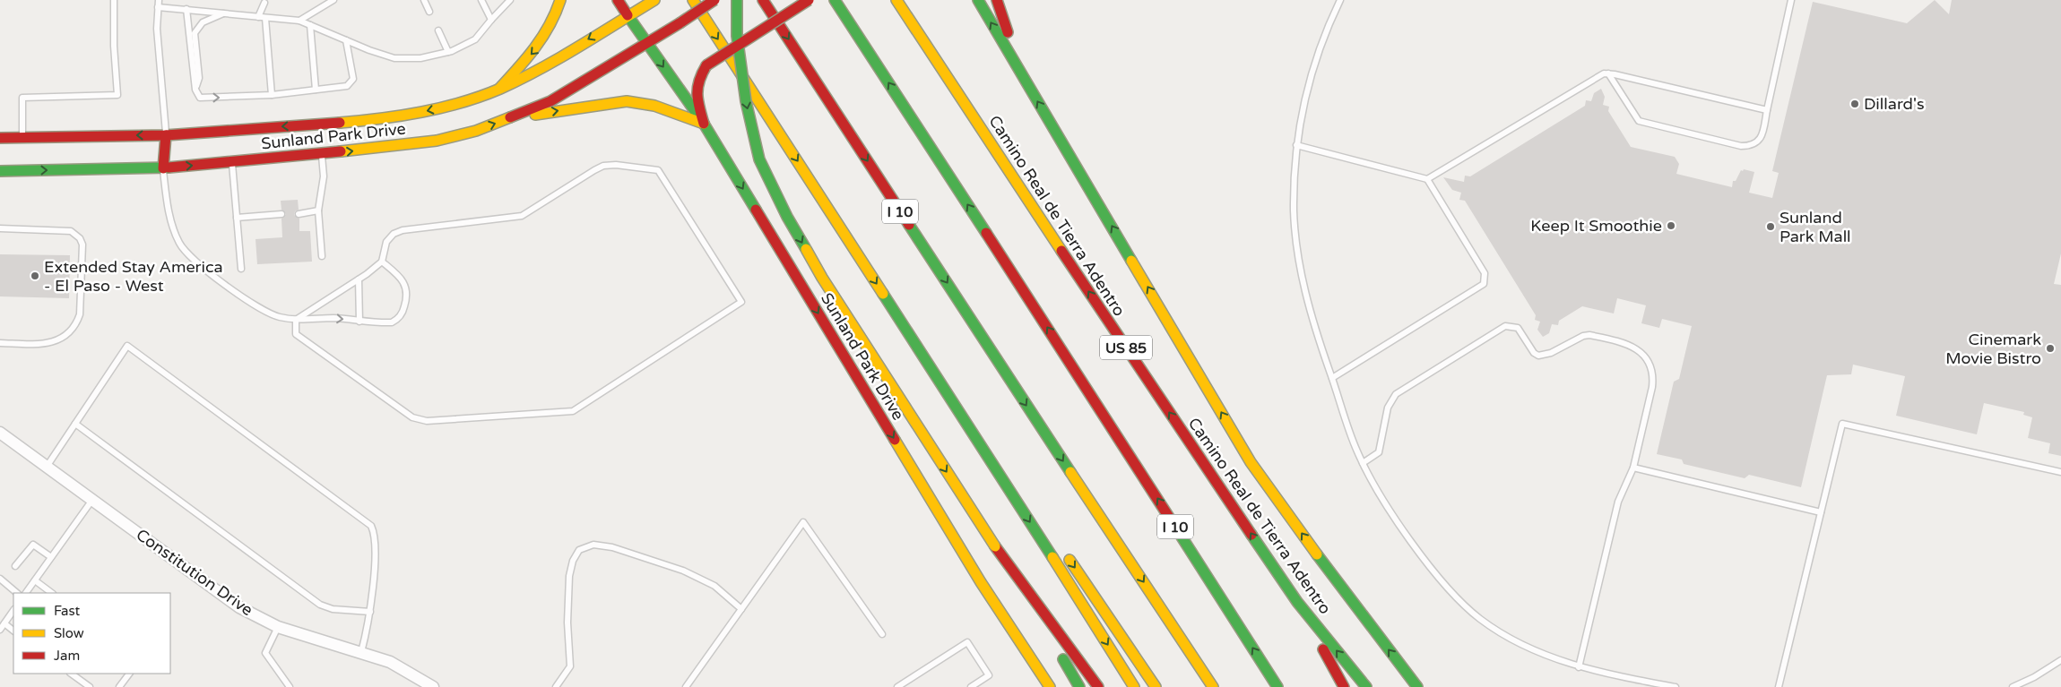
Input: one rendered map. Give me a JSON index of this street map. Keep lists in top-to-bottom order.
{
  "streets": {
    "main road": [
      "Sunland Park Drive",
      "I 10",
      "Camino Real de Tierra Adentro",
      "US 85"
    ],
    "street": ["Constitution Drive"]
  },
  "places": [
    "Dillard's",
    "Keep It Smoothie",
    "Sunland Park Mall",
    "Extended Stay America - El Paso - West",
    "Cinemark Movie Bistro"
  ],
  "legend": ["Fast", "Slow", "Jam"]
}
